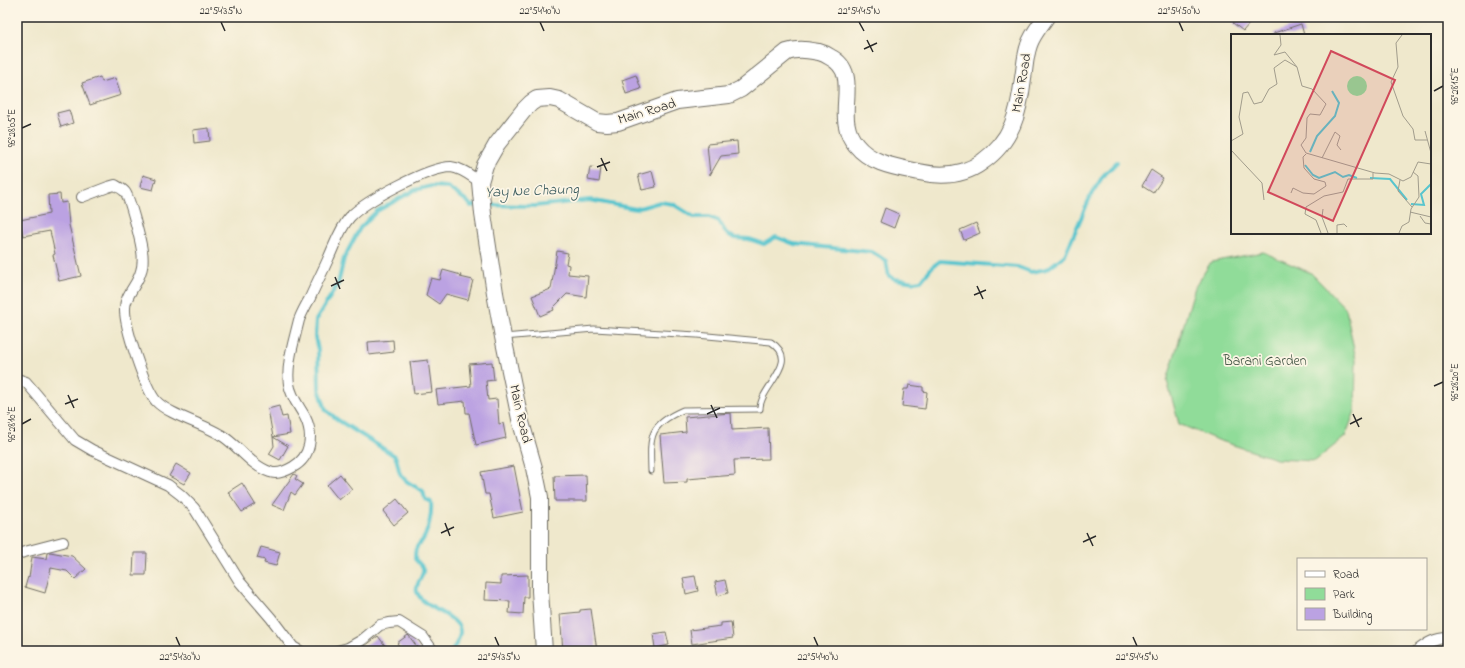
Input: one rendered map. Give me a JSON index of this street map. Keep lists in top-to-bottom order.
{
  "streets": {
    "main road": ["Main Road"]
  },
  "water": ["Yay Ne Chaung"],
  "parks": ["Barani Garden"],
  "legend": ["Road", "Park", "Building"],
  "coordinates": [
    "22°54'35\"N",
    "22°54'40\"N",
    "22°54'45\"N",
    "22°54'50\"N",
    "96°28'15\"E",
    "96°28'05\"E",
    "96°28'20\"E",
    "96°28'10\"E",
    "22°54'30\"N"
  ]
}
